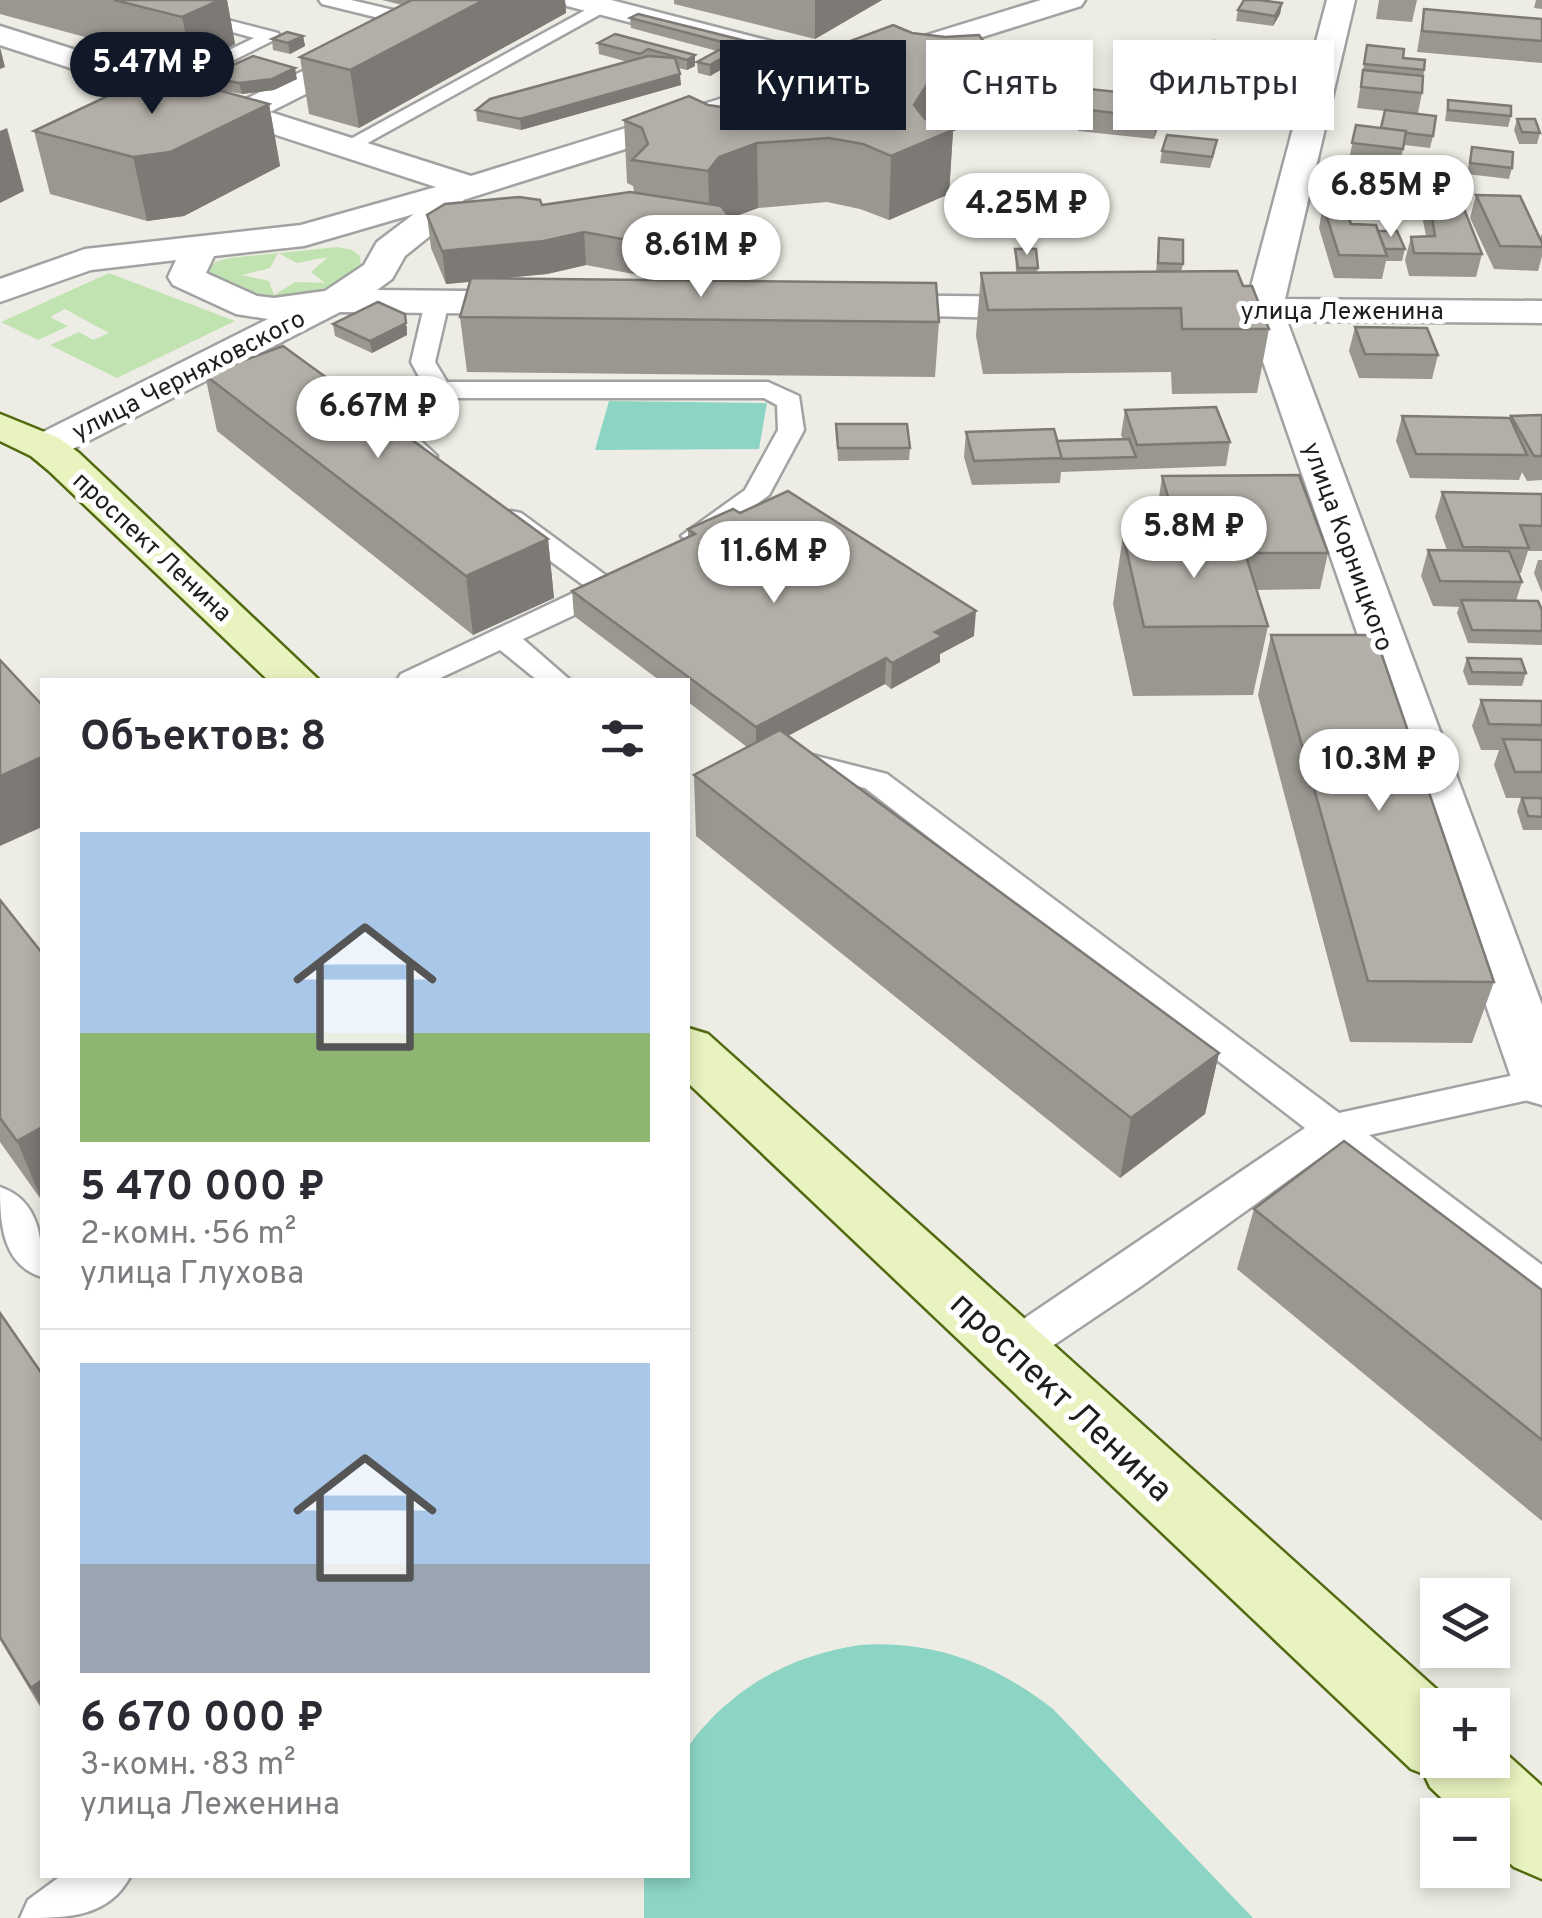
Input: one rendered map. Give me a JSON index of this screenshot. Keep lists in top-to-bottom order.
{
  "streets": {
    "street": [
      "улица Леженина",
      "улица Черняховского",
      "проспект Ленина",
      "улица Корницкого"
    ]
  },
  "crossings": [
    ["улица Леженина", "улица Корницкого"],
    ["улица Черняховского", "проспект Ленина"]
  ],
  "page": {
    "price": [
      "5.47M ₽",
      "6.85M ₽",
      "4.25M ₽",
      "8.61M ₽",
      "6.67M ₽",
      "5.8M ₽",
      "11.6M ₽",
      "10.3M ₽"
    ],
    "chip": ["Купить", "Снять", "Фильтры"],
    "heading": "Объектов: 8",
    "list": [
      {
        "name": "5 470 000 ₽",
        "note": "2-комн. · 56 m² · улица Глухова"
      },
      {
        "name": "6 670 000 ₽",
        "note": "3-комн. · 83 m² · улица Леженина"
      }
    ],
    "map_buttons": ["+", "−"]
  }
}
